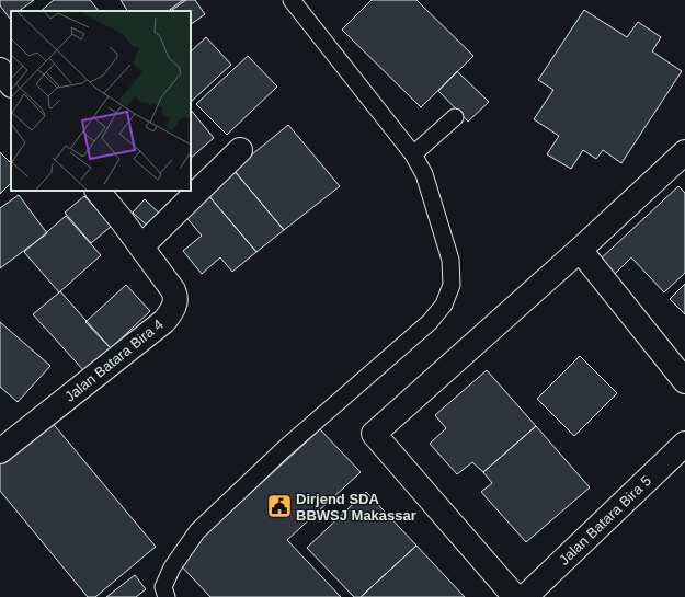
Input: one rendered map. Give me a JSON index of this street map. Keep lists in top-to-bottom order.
{
  "streets": {
    "street": ["Jalan Batara Bira 4", "Jalan Batara Bira 5"]
  },
  "places": {
    "public building": ["Dirjend SDA BBWSJ Makassar"]
  }
}
